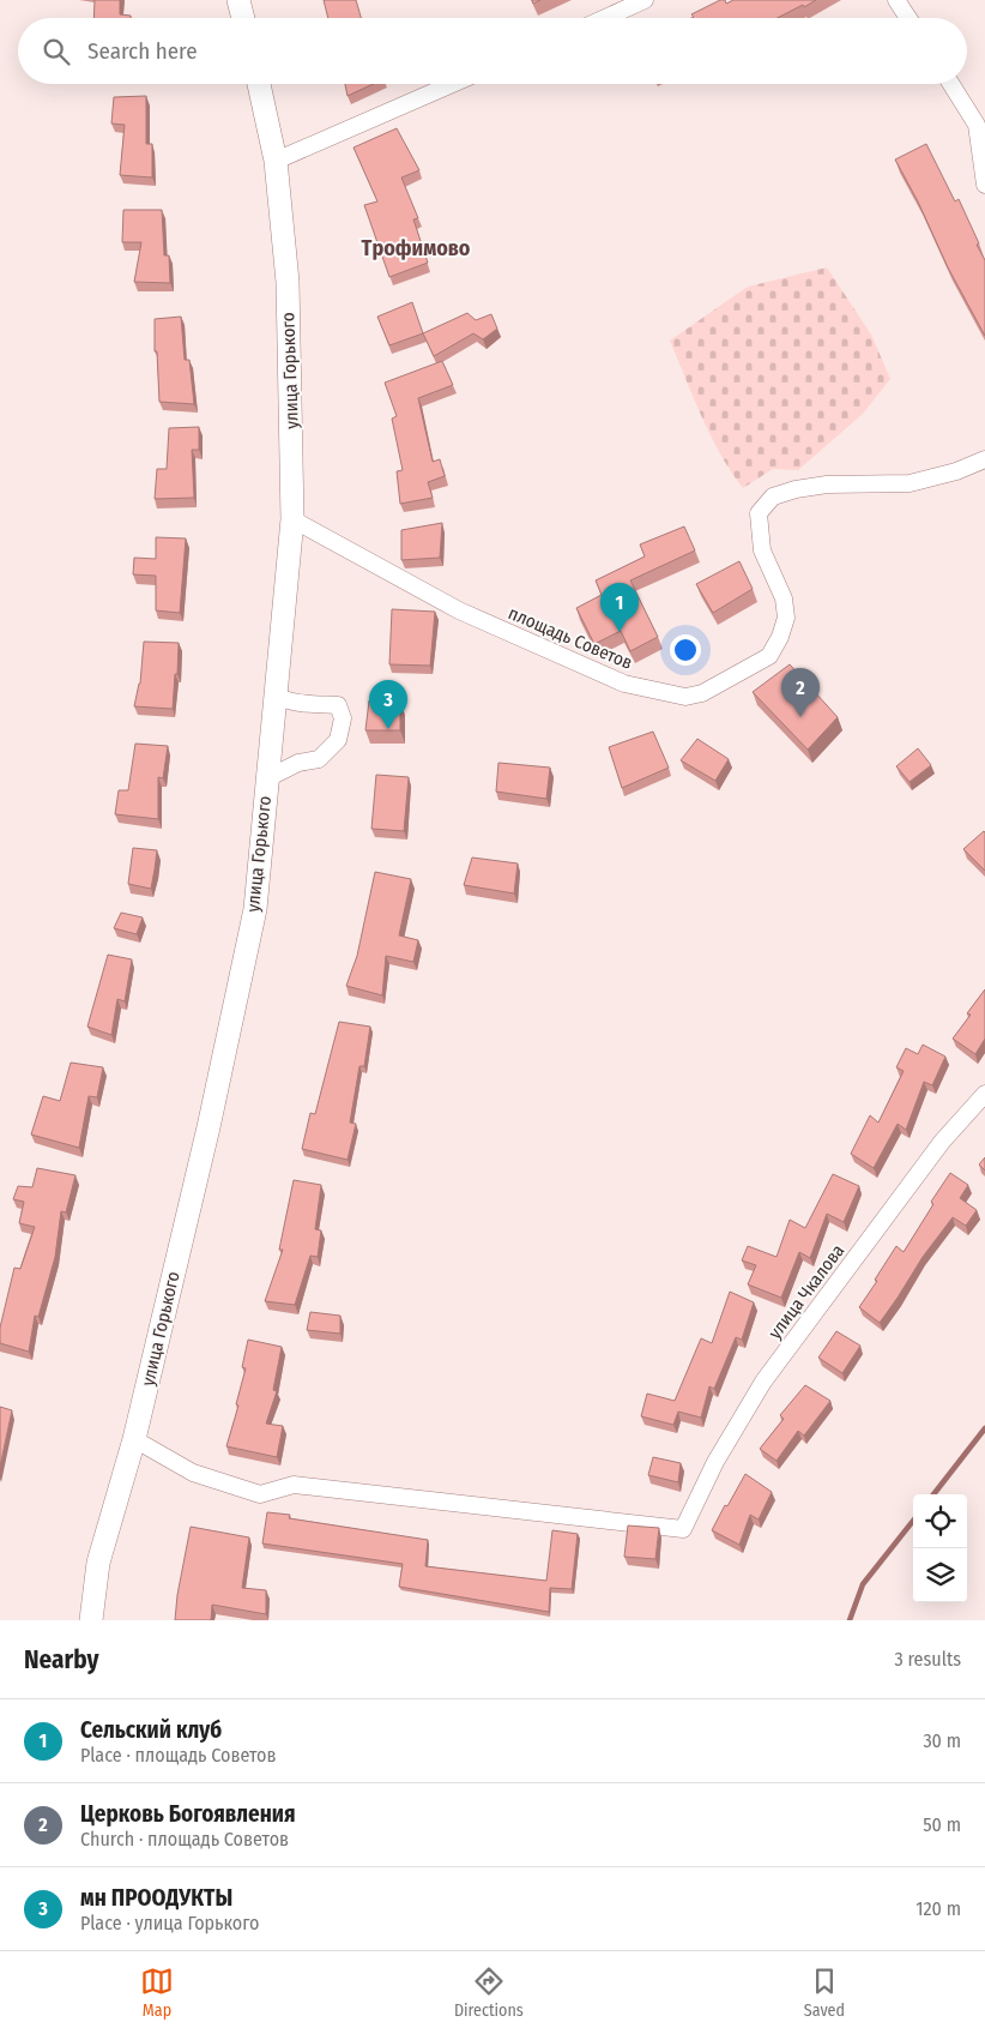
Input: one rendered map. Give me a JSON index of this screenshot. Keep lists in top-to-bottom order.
{
  "streets": {
    "main road": ["улица Горького"],
    "street": ["площадь Советов", "улица Чкалова"]
  },
  "crossings": [
    ["улица Горького", "площадь Советов"],
    ["улица Горького", "улица Чкалова"]
  ],
  "districts": ["Трофимово"],
  "page": {
    "search": "Search here",
    "pins": ["1", "2", "3"],
    "heading": ["Nearby", "3 results"],
    "list": [
      {
        "mark": "1",
        "name": "Сельский клуб",
        "note": "Place · площадь Советов",
        "value": "30 m"
      },
      {
        "mark": "2",
        "name": "Церковь Богоявления",
        "note": "Church · площадь Советов",
        "value": "50 m"
      },
      {
        "mark": "3",
        "name": "мн ПРООДУКТЫ",
        "note": "Place · улица Горького",
        "value": "120 m"
      }
    ],
    "nav": ["Map", "Directions", "Saved"]
  }
}
